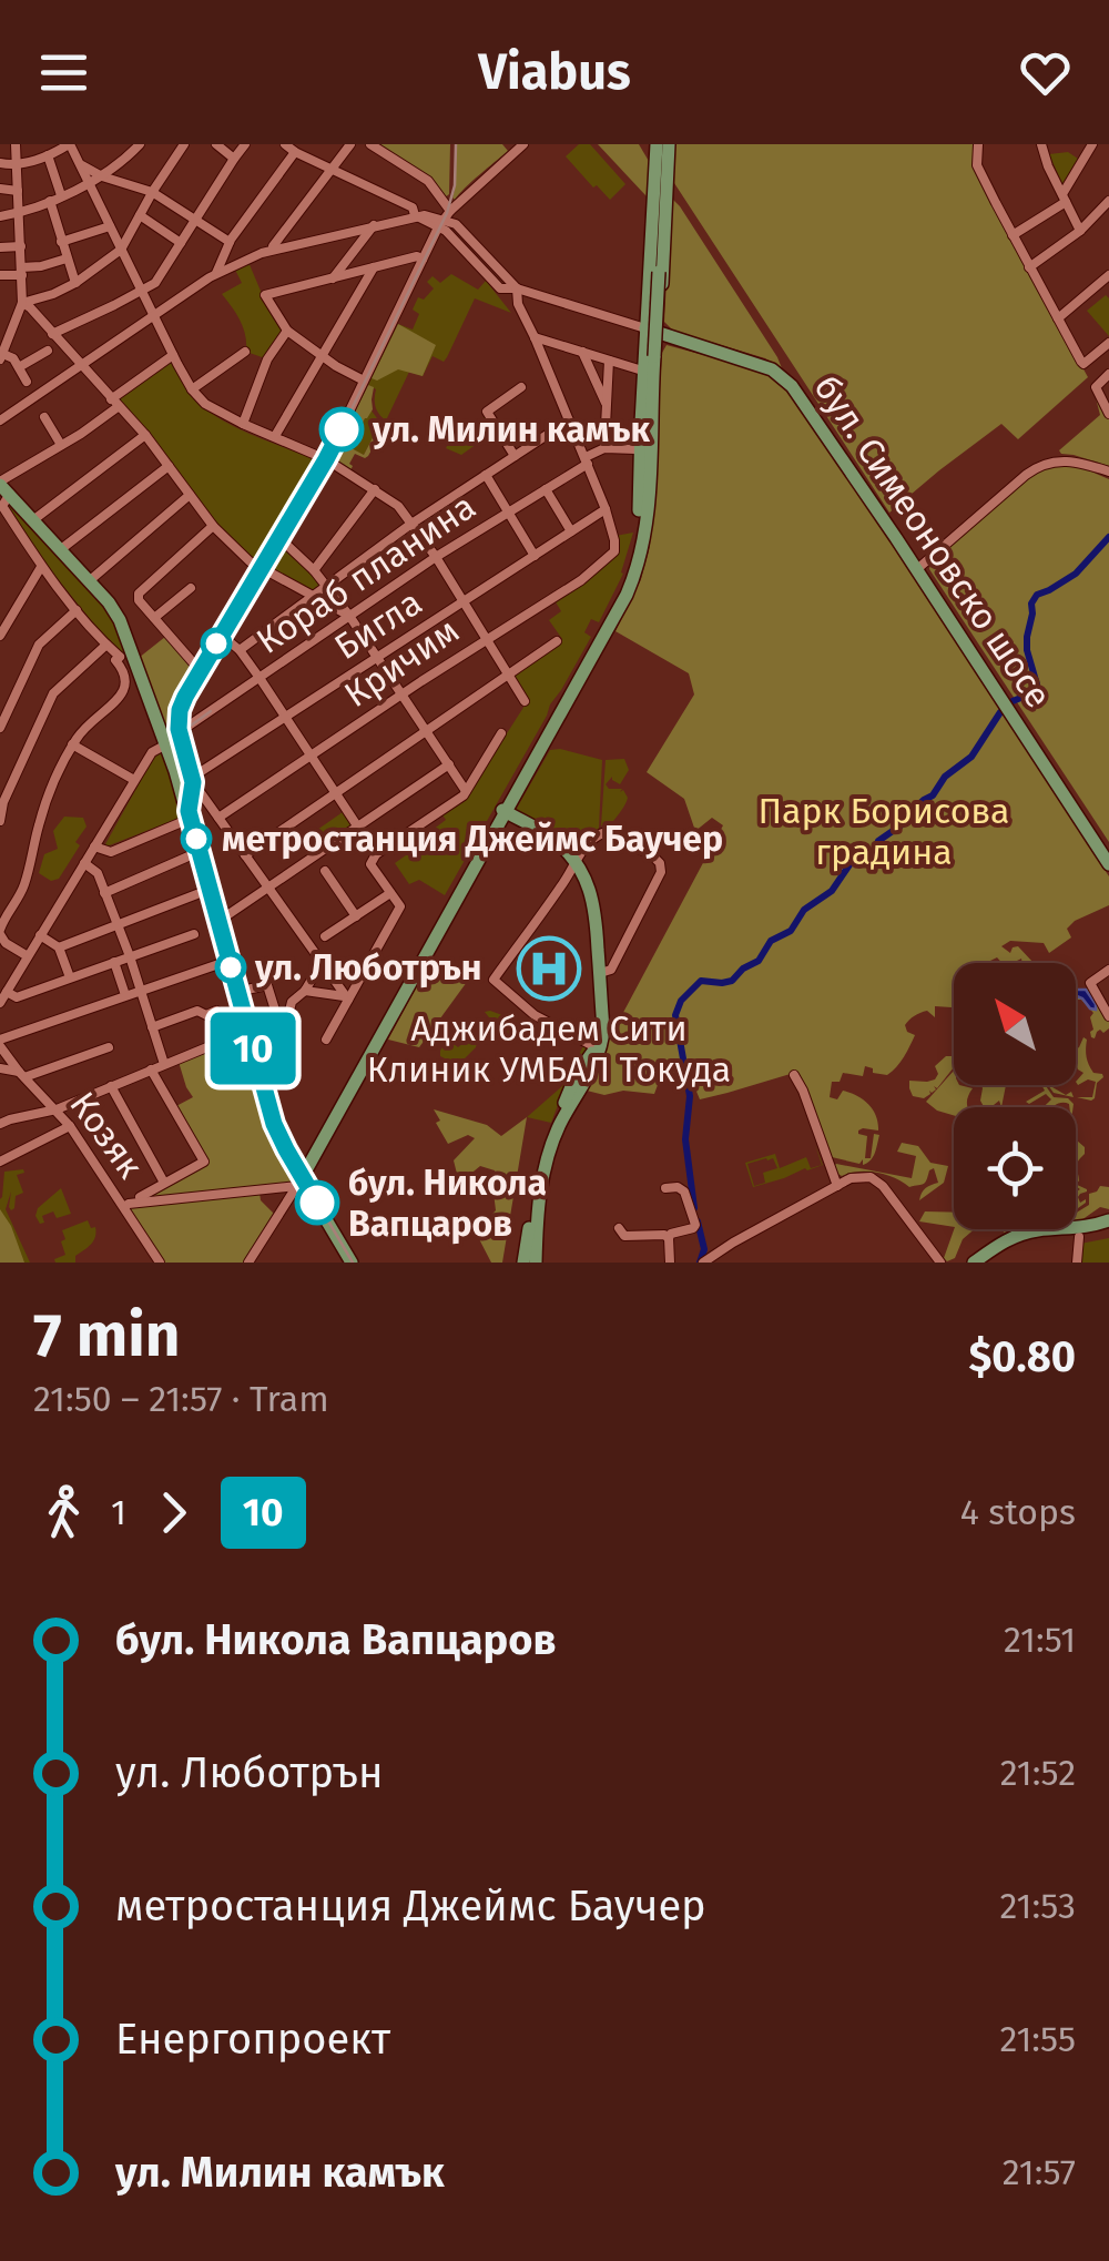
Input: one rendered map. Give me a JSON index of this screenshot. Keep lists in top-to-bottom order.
{
  "streets": {
    "main road": ["бул. Симеоновско шосе"],
    "street": [
      "Кораб планина",
      "Бигла",
      "Кричим",
      "Козяк"
    ]
  },
  "crossings": [
    ["Бигла", "Кричим"]
  ],
  "parks": ["Парк Борисова градина"],
  "places": {
    "other": [
      "ул. Милин камък",
      "метростанция Джеймс Баучер",
      "ул. Люботрън",
      "бул. Никола Вапцаров"
    ],
    "hospital": ["Аджибадем Сити Клиник УМБАЛ Токуда"]
  },
  "lines": ["tram line 10"],
  "north": "top left",
  "page": {
    "header": "Viabus",
    "on_map": "10",
    "heading": ["7 min", "21:50 – 21:57 · Tram", "$0.80"],
    "legs": ["1", "10", "4 stops"],
    "list": [
      {
        "name": "бул. Никола Вапцаров",
        "value": "21:51"
      },
      {
        "name": "ул. Люботрън",
        "value": "21:52"
      },
      {
        "name": "метростанция Джеймс Баучер",
        "value": "21:53"
      },
      {
        "name": "Енергопроект",
        "value": "21:55"
      },
      {
        "name": "ул. Милин камък",
        "value": "21:57"
      }
    ]
  }
}
